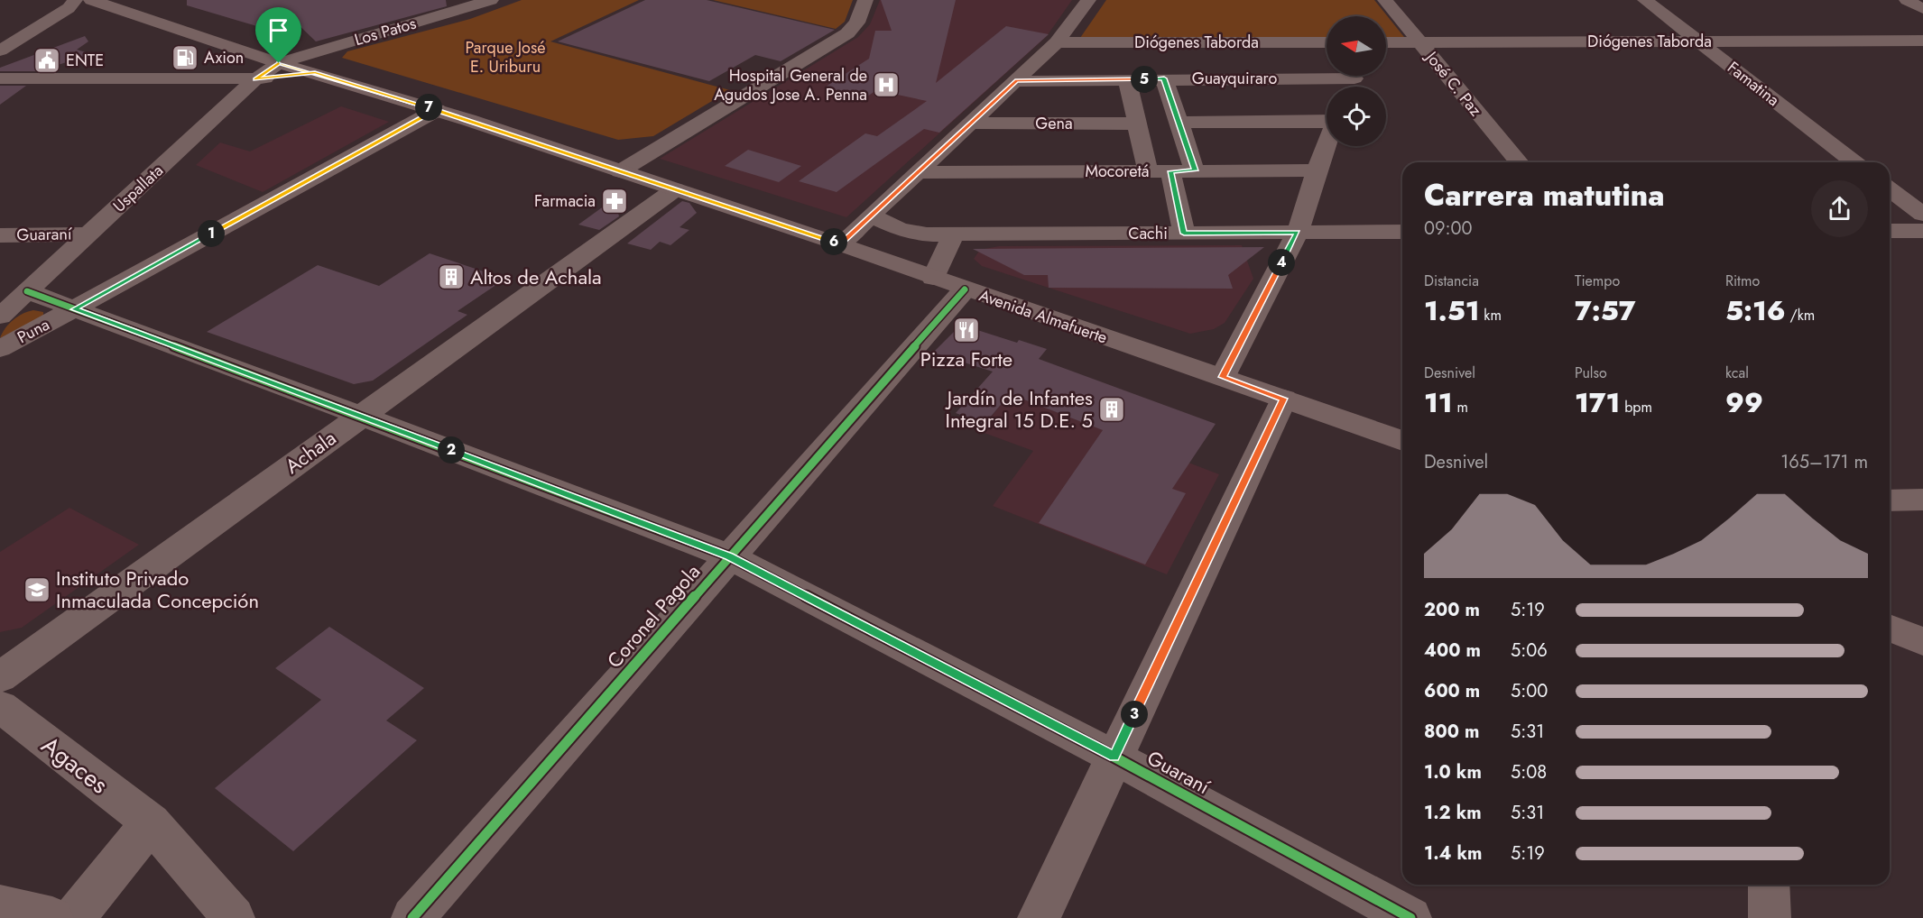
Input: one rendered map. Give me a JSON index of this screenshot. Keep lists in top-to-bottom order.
{
  "streets": {
    "main road": ["Avenida Almafuerte"],
    "street": [
      "Los Patos",
      "Diógenes Taborda",
      "Guayquiraro",
      "José C. Paz",
      "Famatina",
      "Gena",
      "Mocoretá",
      "Uspallata",
      "Cachi",
      "Guaraní",
      "Puna",
      "Achala",
      "Coronel Pagola",
      "Agaces"
    ]
  },
  "crossings": [
    ["Los Patos", "Uspallata"],
    ["Los Patos", "Avenida Almafuerte"],
    ["Diógenes Taborda", "José C. Paz"],
    ["Diógenes Taborda", "Famatina"],
    ["Uspallata", "Guaraní"],
    ["Uspallata", "Avenida Almafuerte"],
    ["Guaraní", "Puna"],
    ["Guaraní", "Achala"],
    ["Guaraní", "Coronel Pagola"],
    ["Avenida Almafuerte", "Puna"],
    ["Avenida Almafuerte", "Achala"],
    ["Avenida Almafuerte", "Coronel Pagola"]
  ],
  "parks": ["Parque José E. Uriburu"],
  "places": {
    "fuel station": ["Axion"],
    "public building": ["ENTE"],
    "hospital": ["Hospital General de Agudos Jose A. Penna"],
    "pharmacy": ["Farmacia"],
    "building": ["Altos de Achala", "Jardín de Infantes Integral 15 D.E. 5"],
    "restaurant": ["Pizza Forte"],
    "school or university": ["Instituto Privado Inmaculada Concepción"]
  },
  "north": "left",
  "page": {
    "pins": [
      "5",
      "7",
      "1",
      "6",
      "4",
      "2",
      "3"
    ],
    "heading": ["Carrera matutina", "09:00"],
    "stats": [
      ["Distancia", "1.51 km"],
      ["Tiempo", "7:57"],
      ["Ritmo", "5:16 /km"],
      ["Desnivel", "11 m"],
      ["Pulso", "171 bpm"],
      ["kcal", "99"]
    ],
    "chart": ["Desnivel", "165–171 m"],
    "list": [
      {
        "name": "200 m",
        "note": "5:19"
      },
      {
        "name": "400 m",
        "note": "5:06"
      },
      {
        "name": "600 m",
        "note": "5:00"
      },
      {
        "name": "800 m",
        "note": "5:31"
      },
      {
        "name": "1.0 km",
        "note": "5:08"
      },
      {
        "name": "1.2 km",
        "note": "5:31"
      },
      {
        "name": "1.4 km",
        "note": "5:19"
      }
    ]
  }
}
